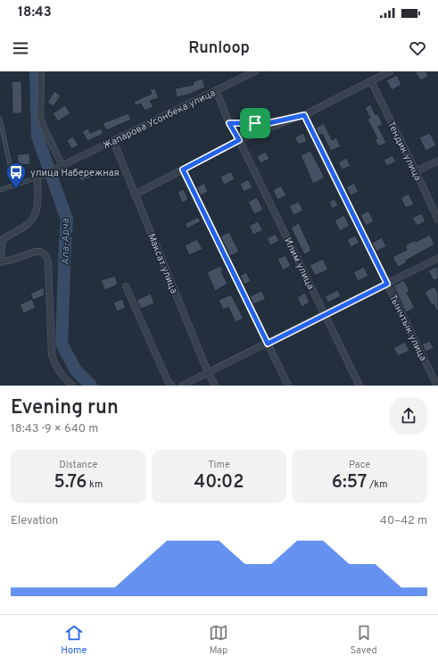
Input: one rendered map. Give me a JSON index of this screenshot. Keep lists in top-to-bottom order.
{
  "streets": {
    "street": [
      "Жапарова Усонбека улица",
      "Тендик улица",
      "Максат улица",
      "Илим улица",
      "Тынчтык улица"
    ]
  },
  "crossings": [
    ["Жапарова Усонбека улица", "Максат улица"],
    ["Жапарова Усонбека улица", "Илим улица"]
  ],
  "water": ["Ала-Арча"],
  "places": {
    "bus stop": ["улица Набережная"]
  },
  "page": {
    "status": "18:43",
    "header": "Runloop",
    "heading": ["Evening run", "18:43 · 9 × 640 m"],
    "stats": [
      ["Distance", "5.76 km"],
      ["Time", "40:02"],
      ["Pace", "6:57 /km"]
    ],
    "chart": ["Elevation", "40–42 m"],
    "tabs": ["Home", "Map", "Saved"]
  }
}
